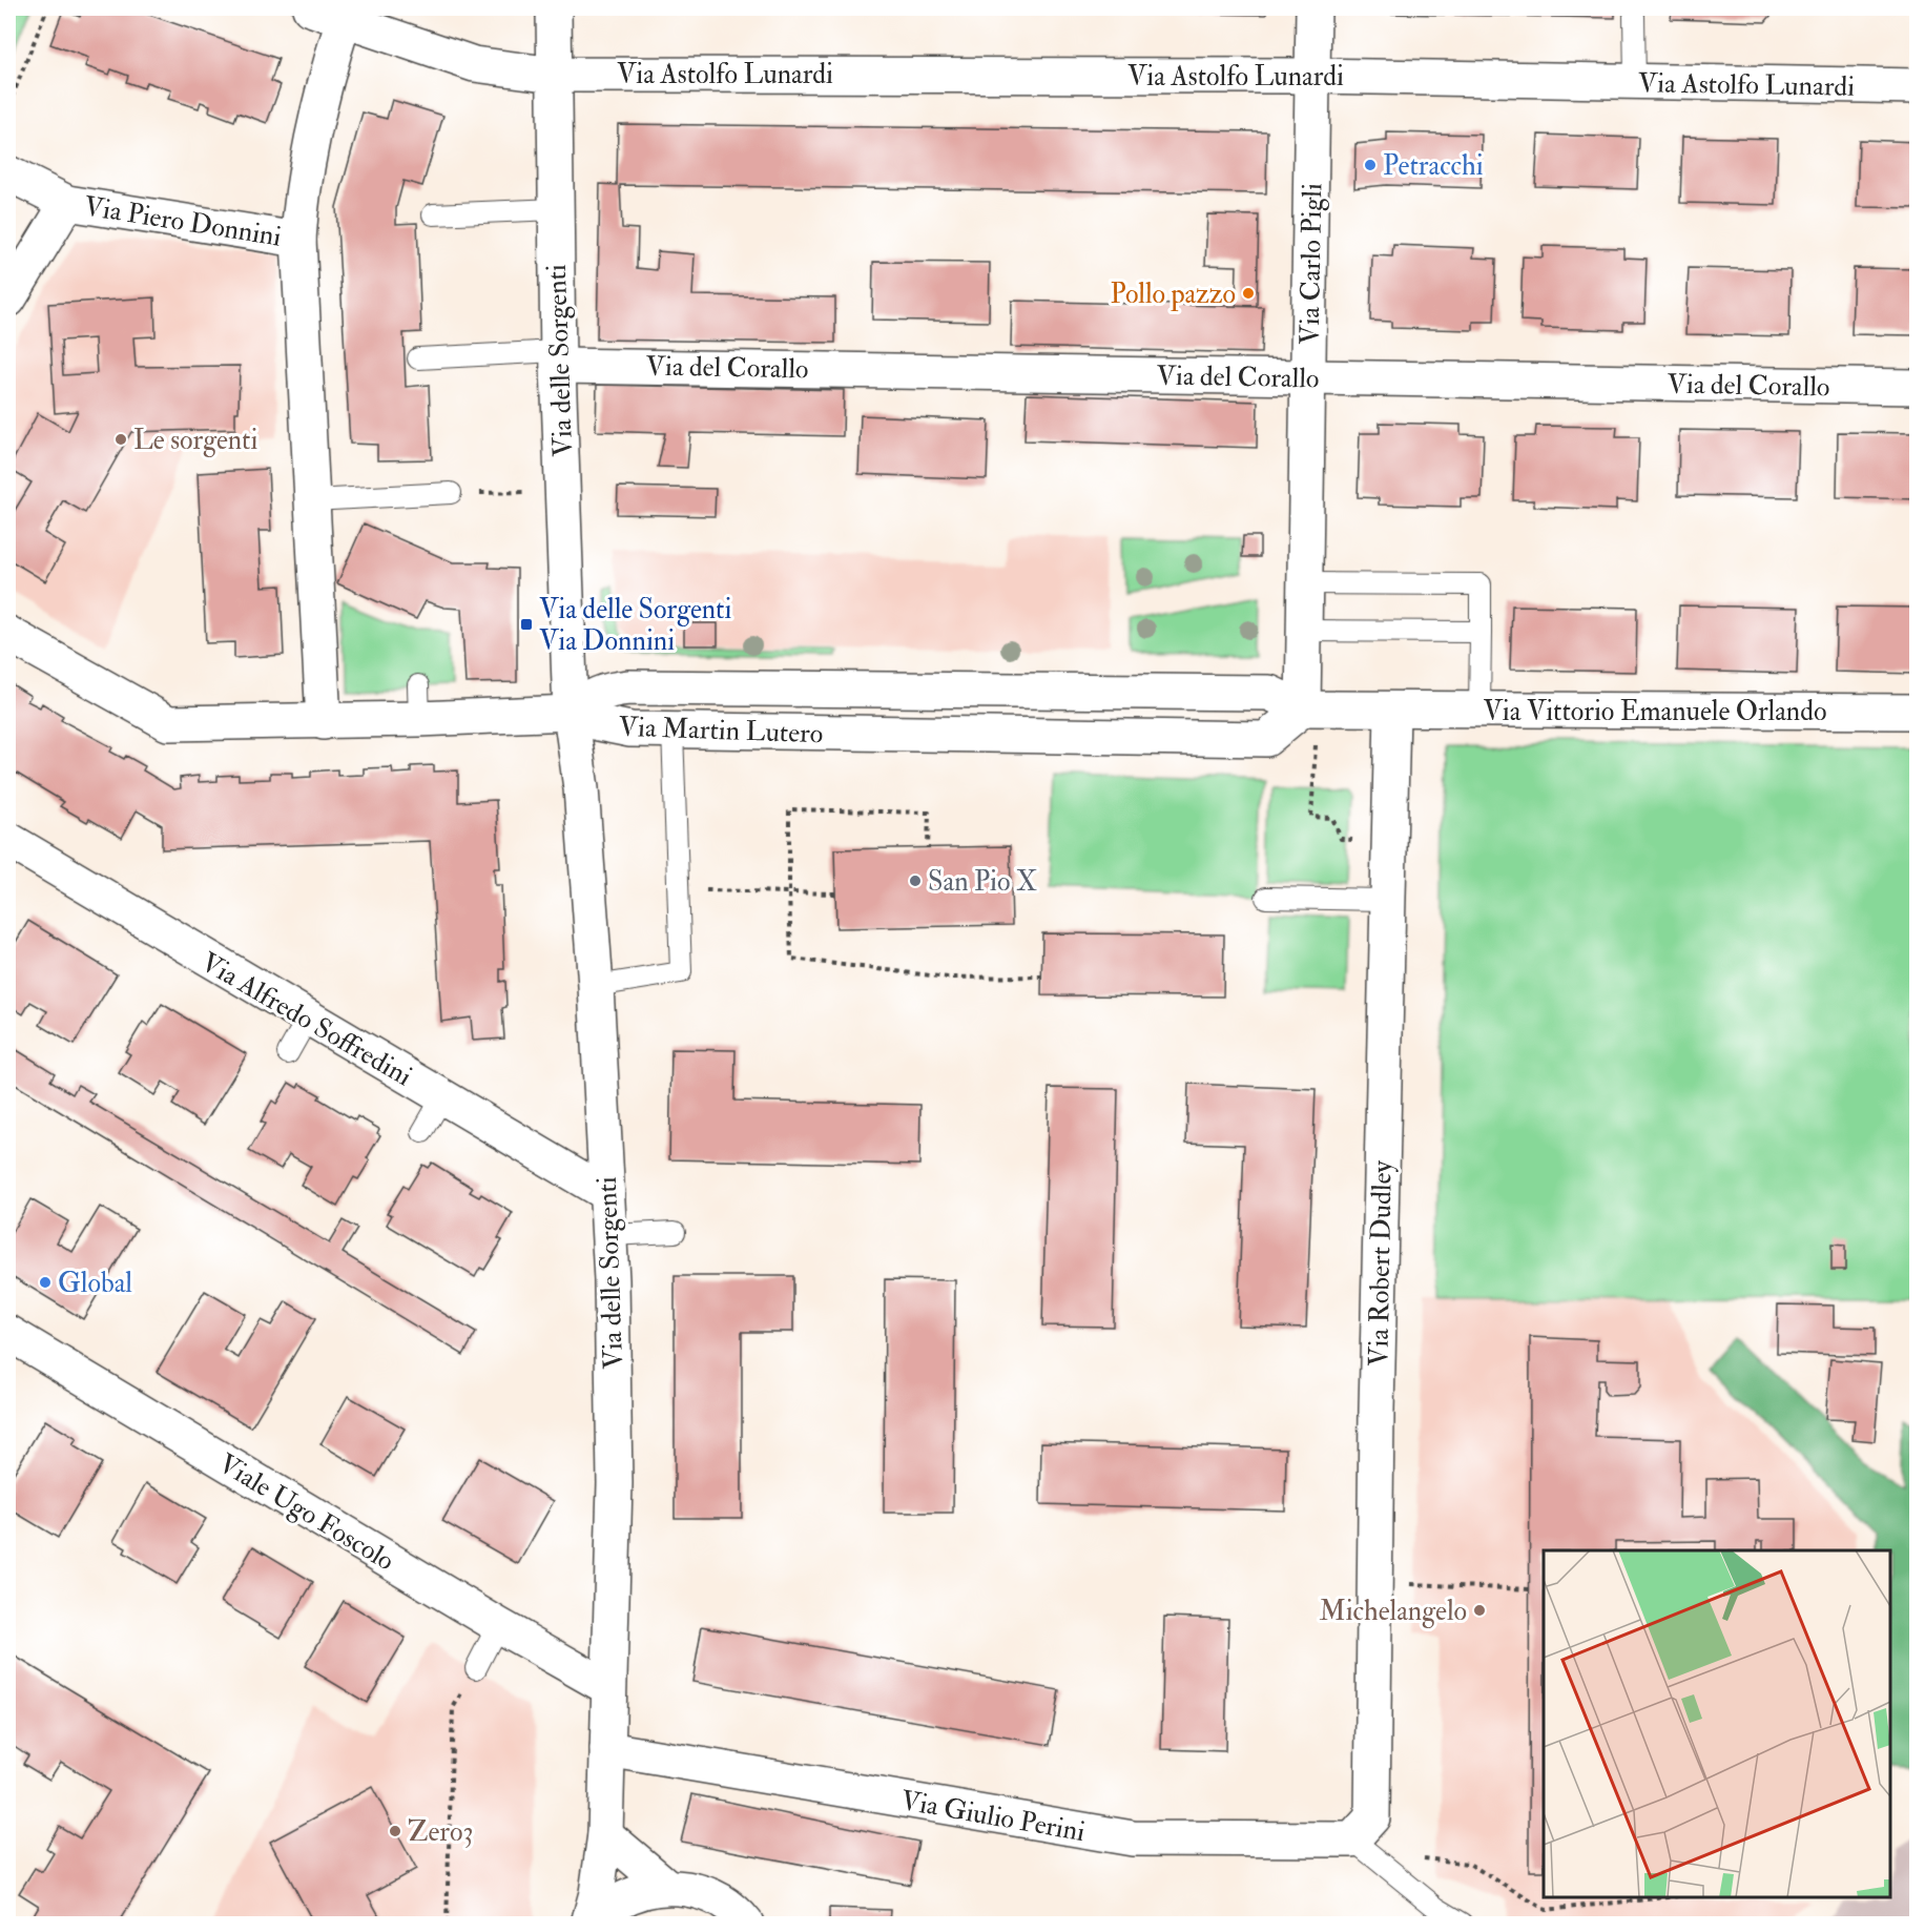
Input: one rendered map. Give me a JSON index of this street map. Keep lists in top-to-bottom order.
{
  "streets": {
    "street": [
      "Via Astolfo Lunardi",
      "Via Piero Donnini",
      "Via Carlo Pigli",
      "Via delle Sorgenti",
      "Via del Corallo",
      "Via Vittorio Emanuele Orlando",
      "Via Martin Lutero",
      "Via Alfredo Soffredini",
      "Via Robert Dudley",
      "Viale Ugo Foscolo",
      "Via Giulio Perini"
    ]
  },
  "crossings": [
    ["Via Astolfo Lunardi", "Via Carlo Pigli"],
    ["Via Astolfo Lunardi", "Via delle Sorgenti"],
    ["Via Carlo Pigli", "Via del Corallo"],
    ["Via Carlo Pigli", "Via Martin Lutero"],
    ["Via delle Sorgenti", "Via del Corallo"],
    ["Via delle Sorgenti", "Via Martin Lutero"],
    ["Via delle Sorgenti", "Via Alfredo Soffredini"],
    ["Via delle Sorgenti", "Viale Ugo Foscolo"],
    ["Via delle Sorgenti", "Via Giulio Perini"],
    ["Via Vittorio Emanuele Orlando", "Via Martin Lutero"],
    ["Via Vittorio Emanuele Orlando", "Via Robert Dudley"],
    ["Via Martin Lutero", "Via Robert Dudley"],
    ["Via Robert Dudley", "Via Giulio Perini"]
  ],
  "places": {
    "other": [
      "Petracchi",
      "Pollo pazzo",
      "Le sorgenti",
      "San Pio X",
      "Global",
      "Michelangelo",
      "Zero3"
    ],
    "transit": ["Via delle Sorgenti Via Donnini"]
  }
}
